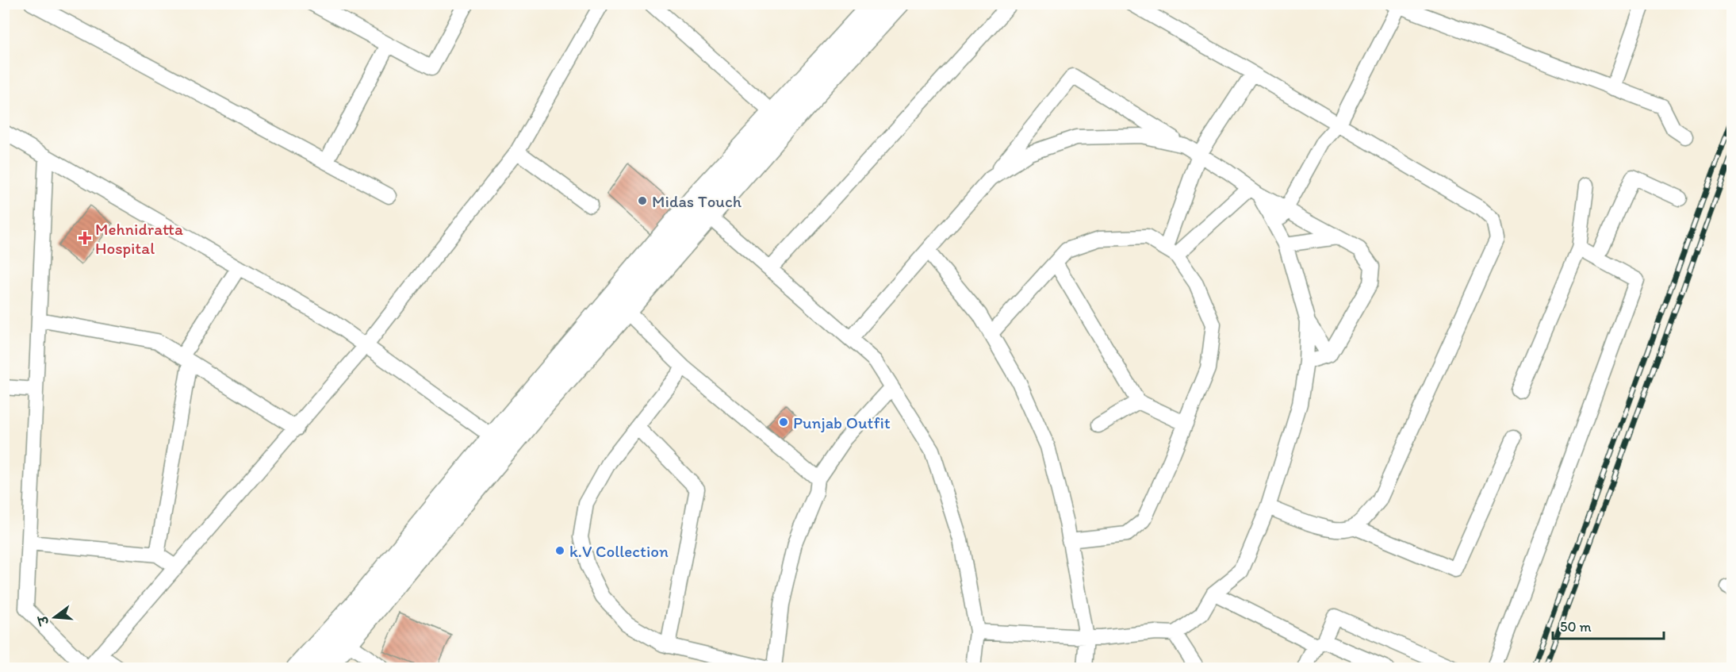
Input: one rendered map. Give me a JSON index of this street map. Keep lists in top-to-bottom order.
{
  "places": {
    "other": ["Midas Touch", "Punjab Outfit", "k.V Collection"],
    "health": ["Mehnidratta Hospital"]
  },
  "scale_bar": "50 m",
  "north": "left"
}
